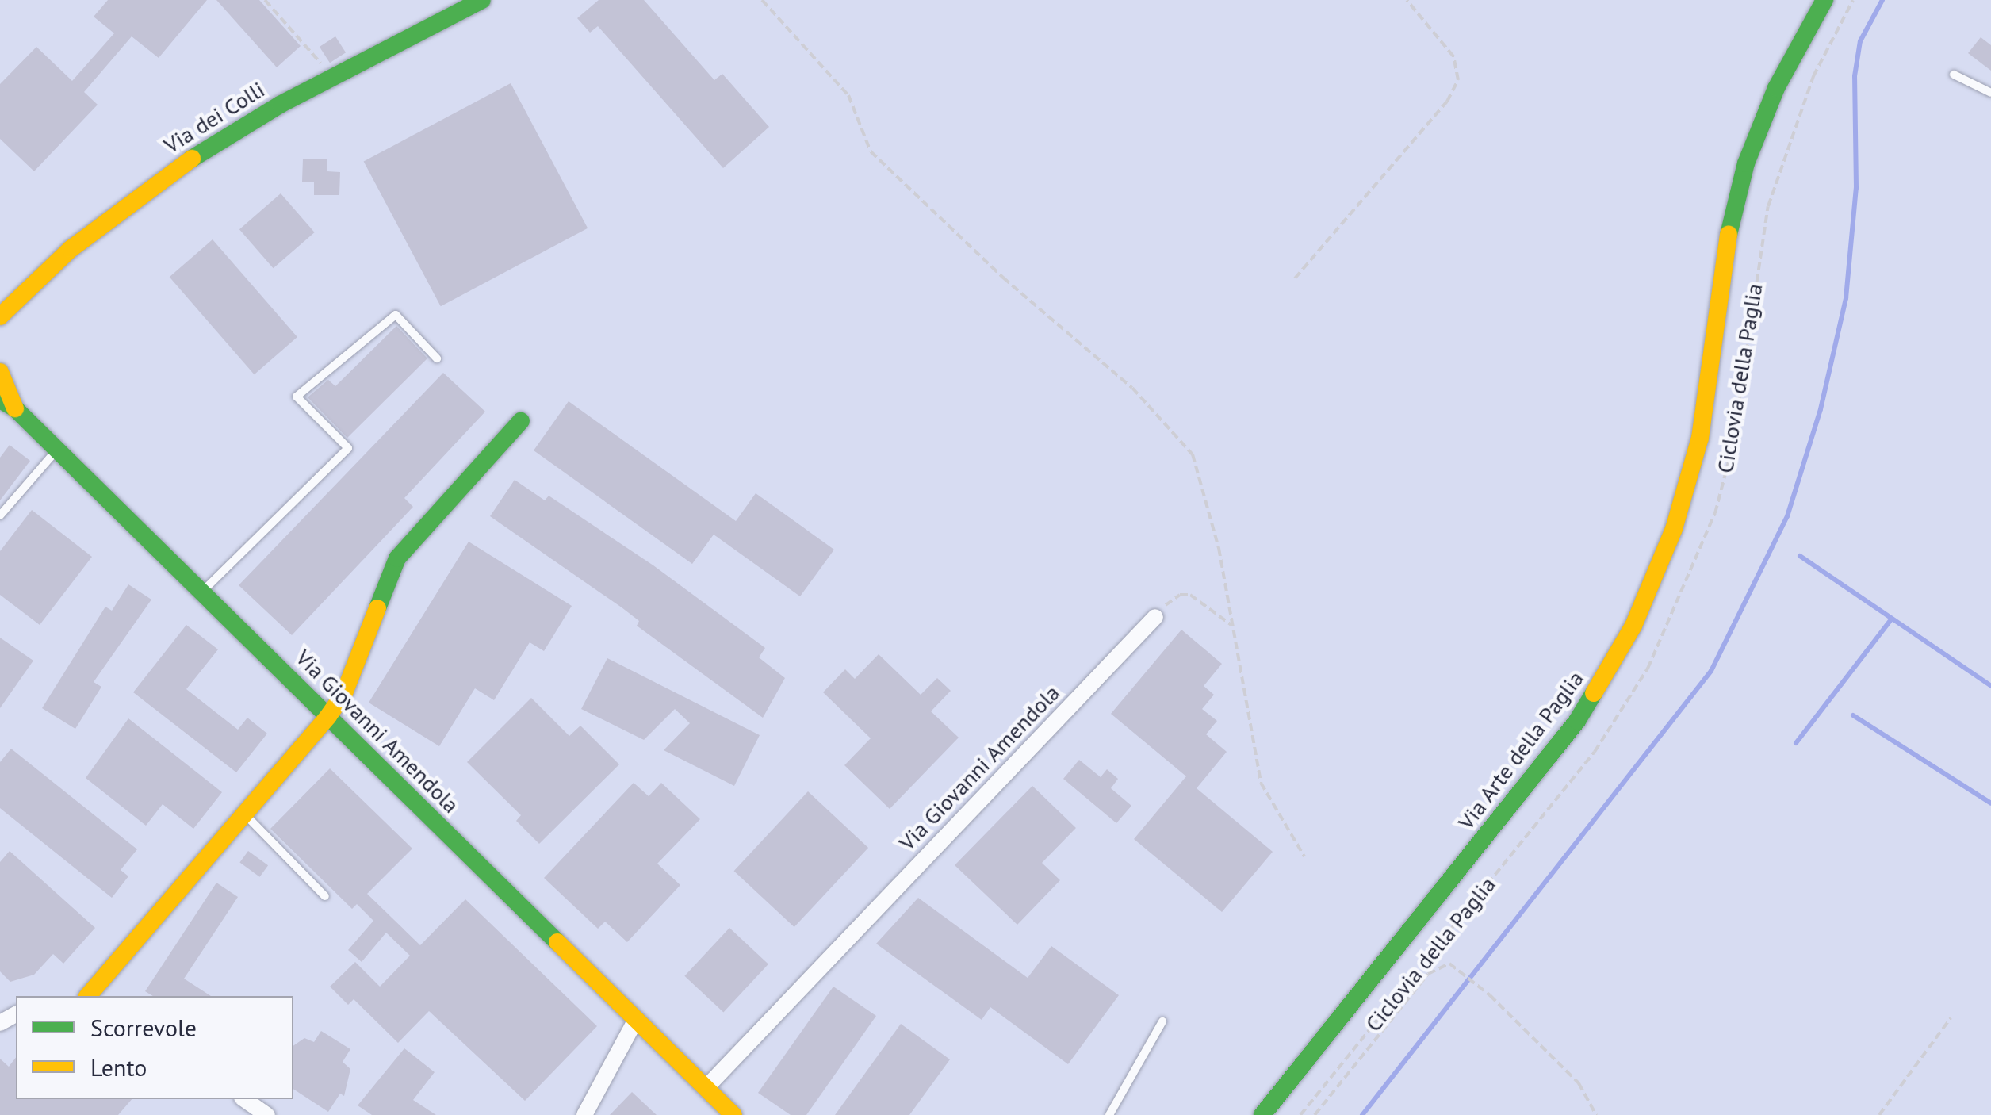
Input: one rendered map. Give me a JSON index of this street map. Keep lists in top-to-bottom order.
{
  "streets": {
    "street": ["Via dei Colli", "Via Giovanni Amendola", "Via Arte della Paglia"],
    "path": ["Ciclovia della Paglia"]
  },
  "legend": ["Scorrevole", "Lento"]
}
